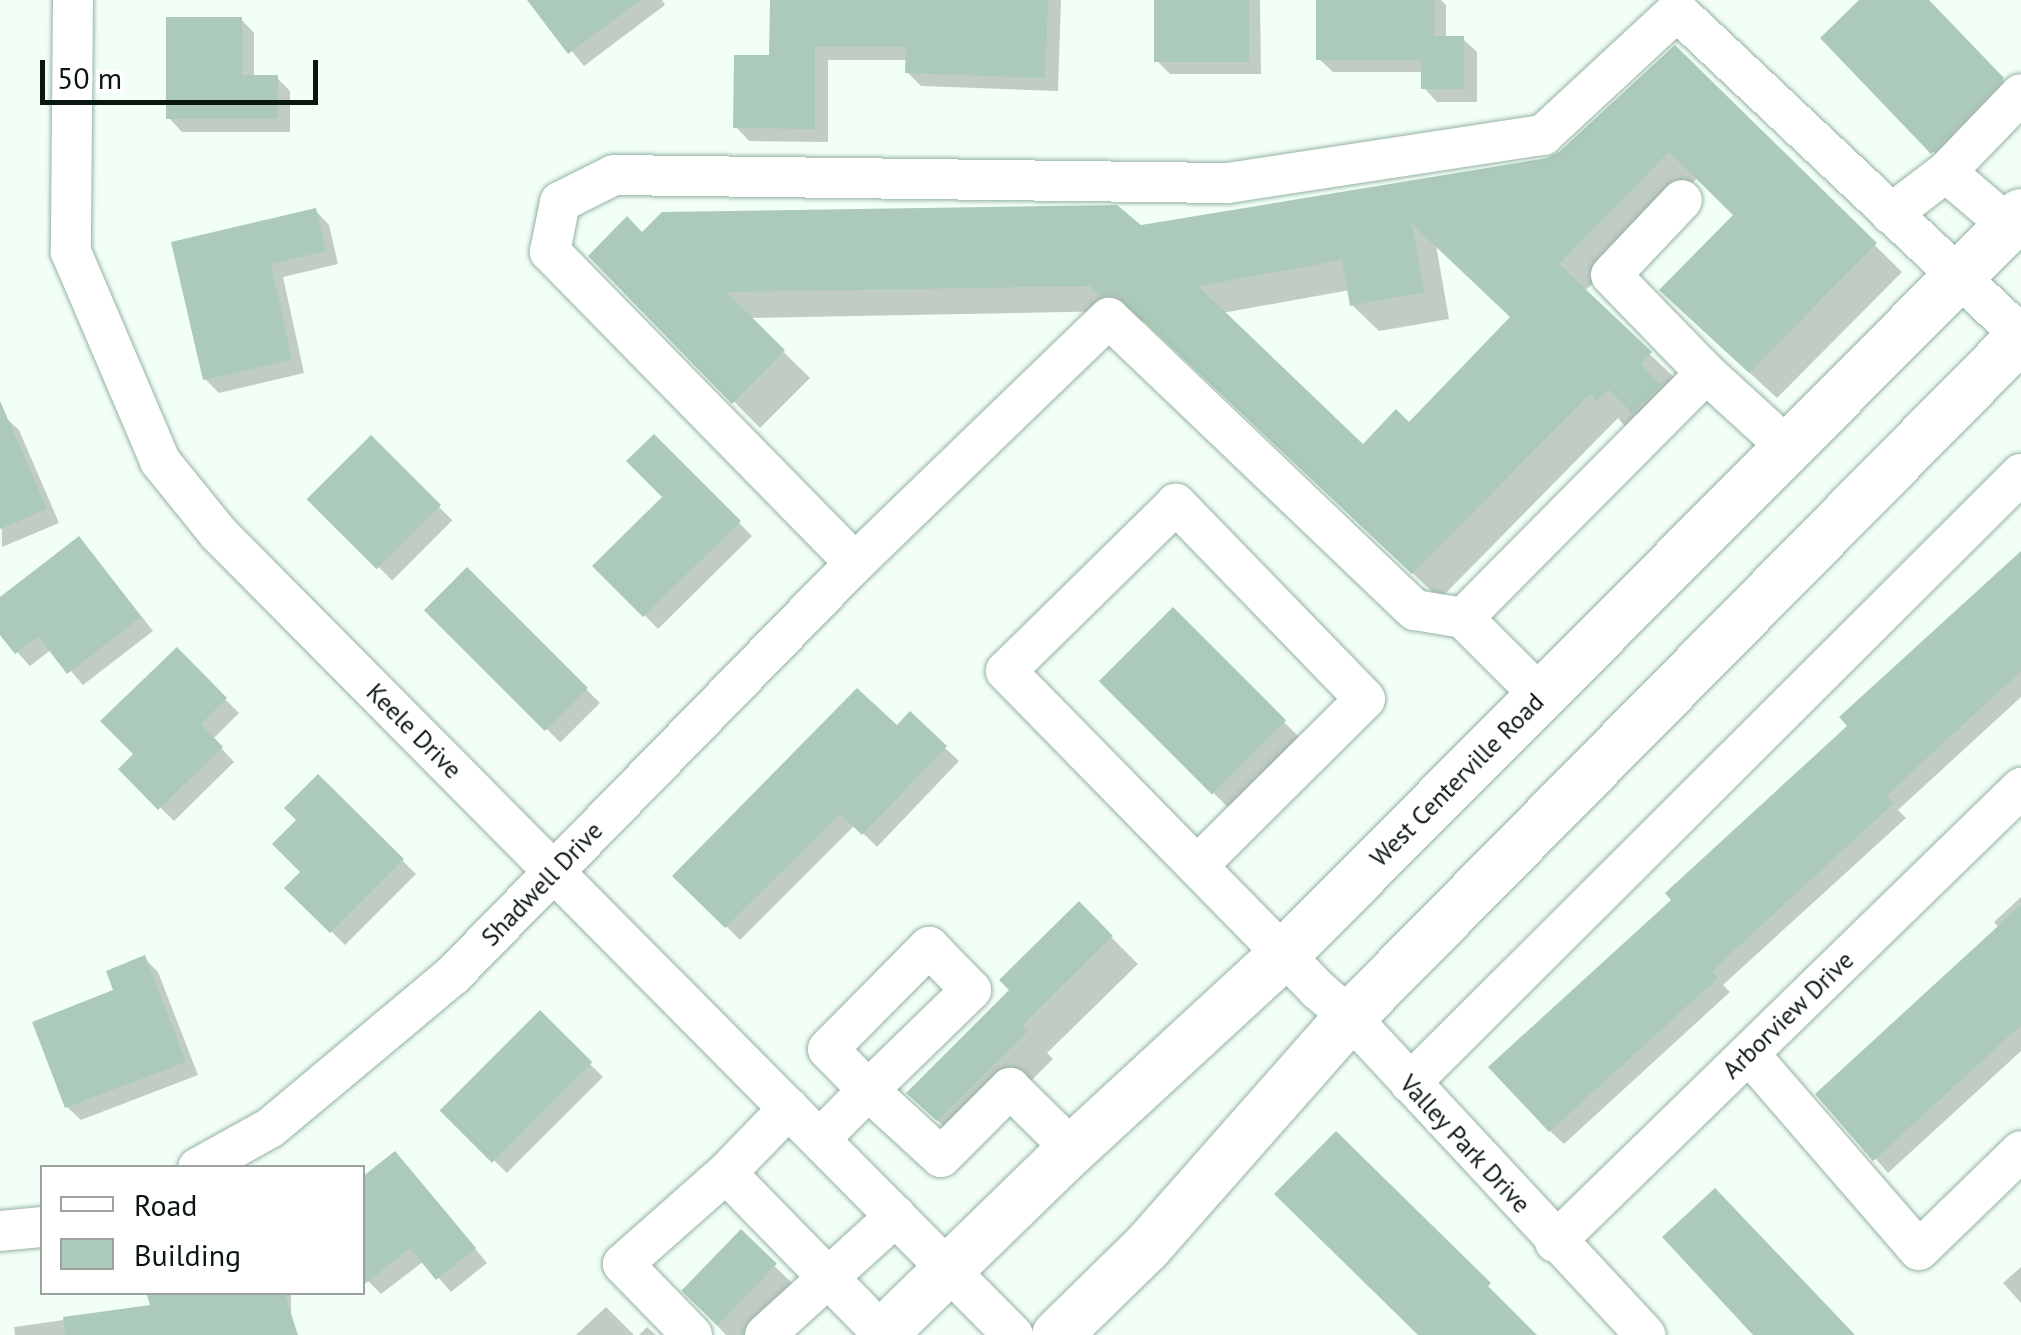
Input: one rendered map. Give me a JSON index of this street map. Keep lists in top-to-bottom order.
{
  "streets": {
    "main road": ["West Centerville Road"],
    "street": [
      "Keele Drive",
      "Shadwell Drive",
      "Arborview Drive",
      "Valley Park Drive"
    ]
  },
  "crossings": [
    ["Keele Drive", "West Centerville Road"],
    ["Keele Drive", "Shadwell Drive"],
    ["West Centerville Road", "Valley Park Drive"],
    ["Arborview Drive", "Valley Park Drive"]
  ],
  "legend": ["Road", "Building"],
  "scale_bar": "50 m"
}
